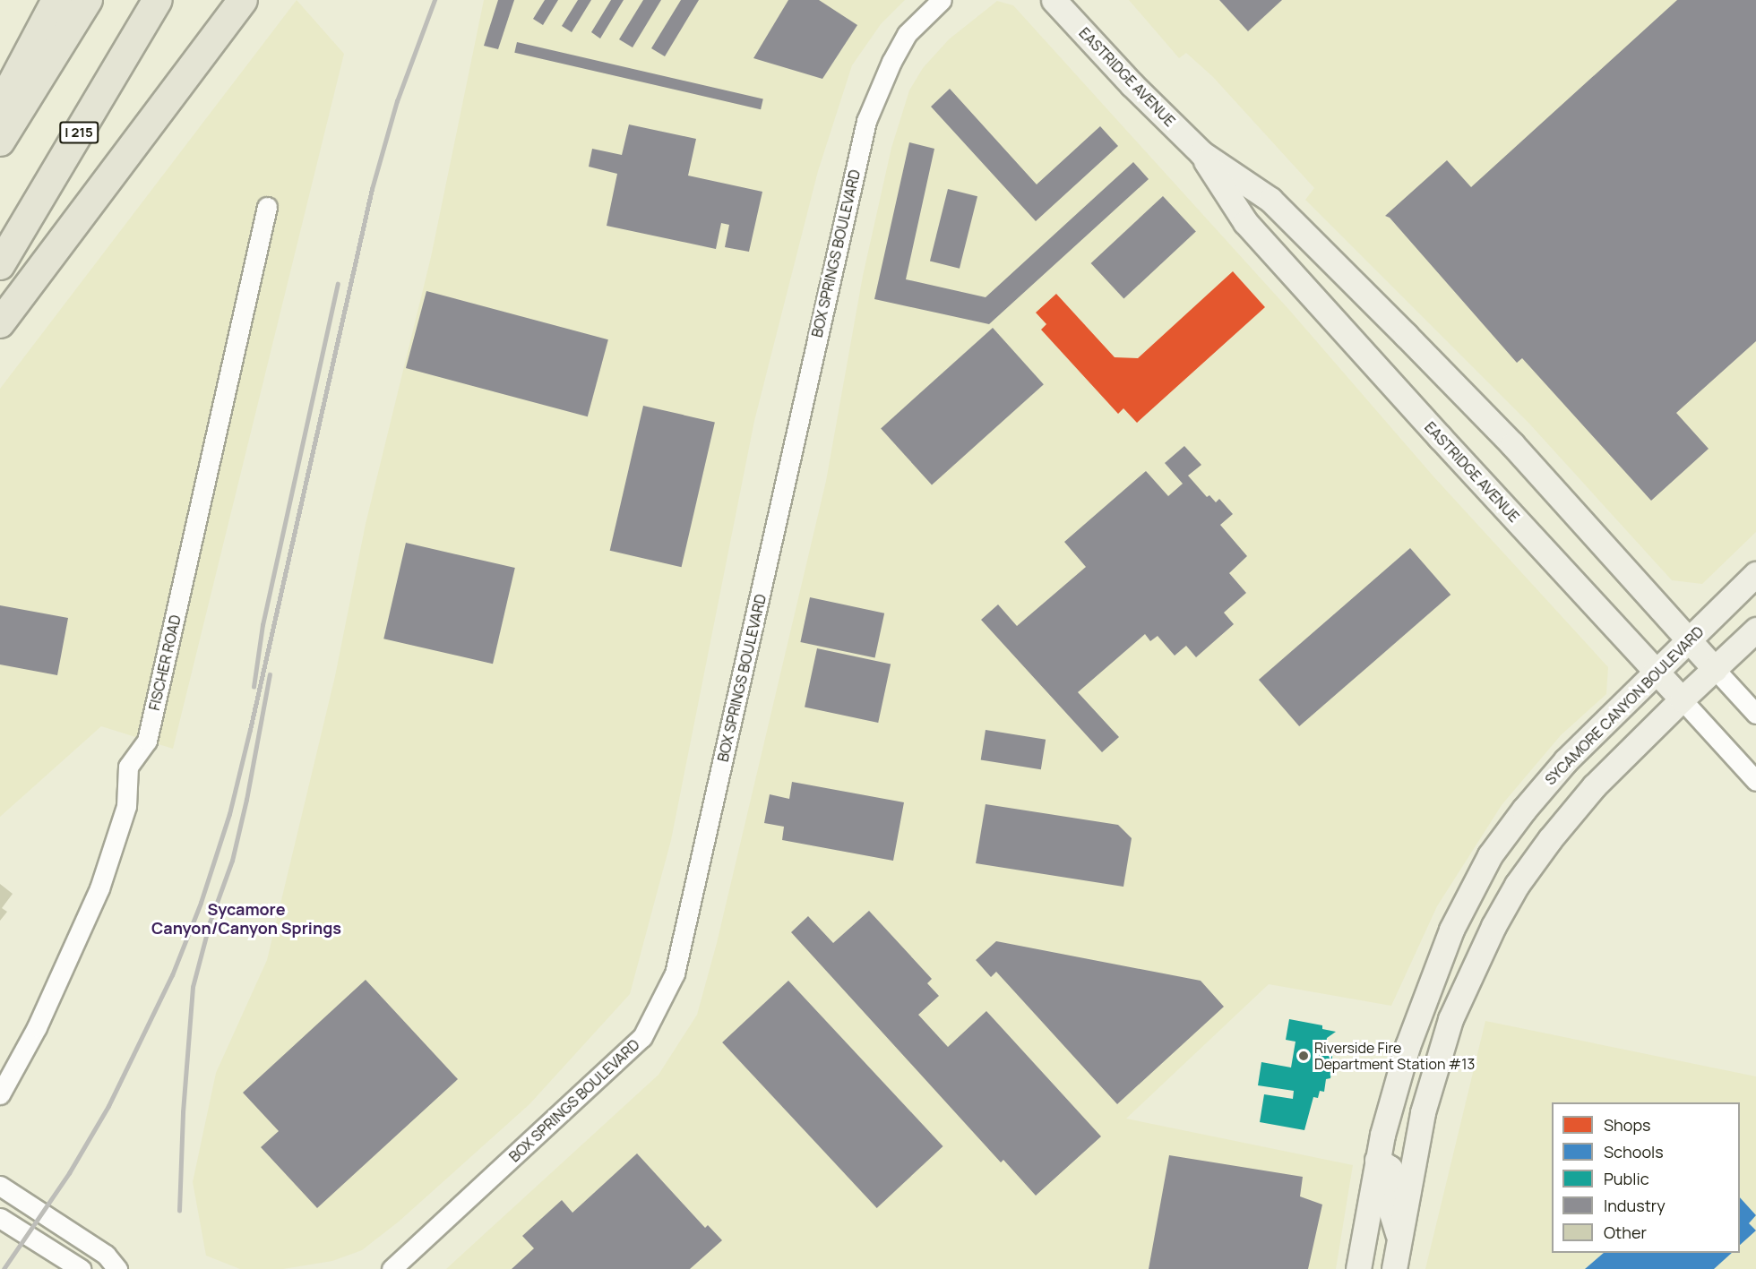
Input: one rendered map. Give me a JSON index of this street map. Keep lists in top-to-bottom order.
{
  "streets": {
    "highway": ["I 215"],
    "main road": ["EASTRIDGE AVENUE", "SYCAMORE CANYON BOULEVARD"],
    "street": ["BOX SPRINGS BOULEVARD", "FISCHER ROAD"]
  },
  "crossings": [
    ["EASTRIDGE AVENUE", "SYCAMORE CANYON BOULEVARD"]
  ],
  "districts": ["Sycamore Canyon/Canyon Springs"],
  "places": ["Riverside Fire Department Station #13"],
  "legend": [
    "Shops",
    "Schools",
    "Public",
    "Industry",
    "Other"
  ]
}
